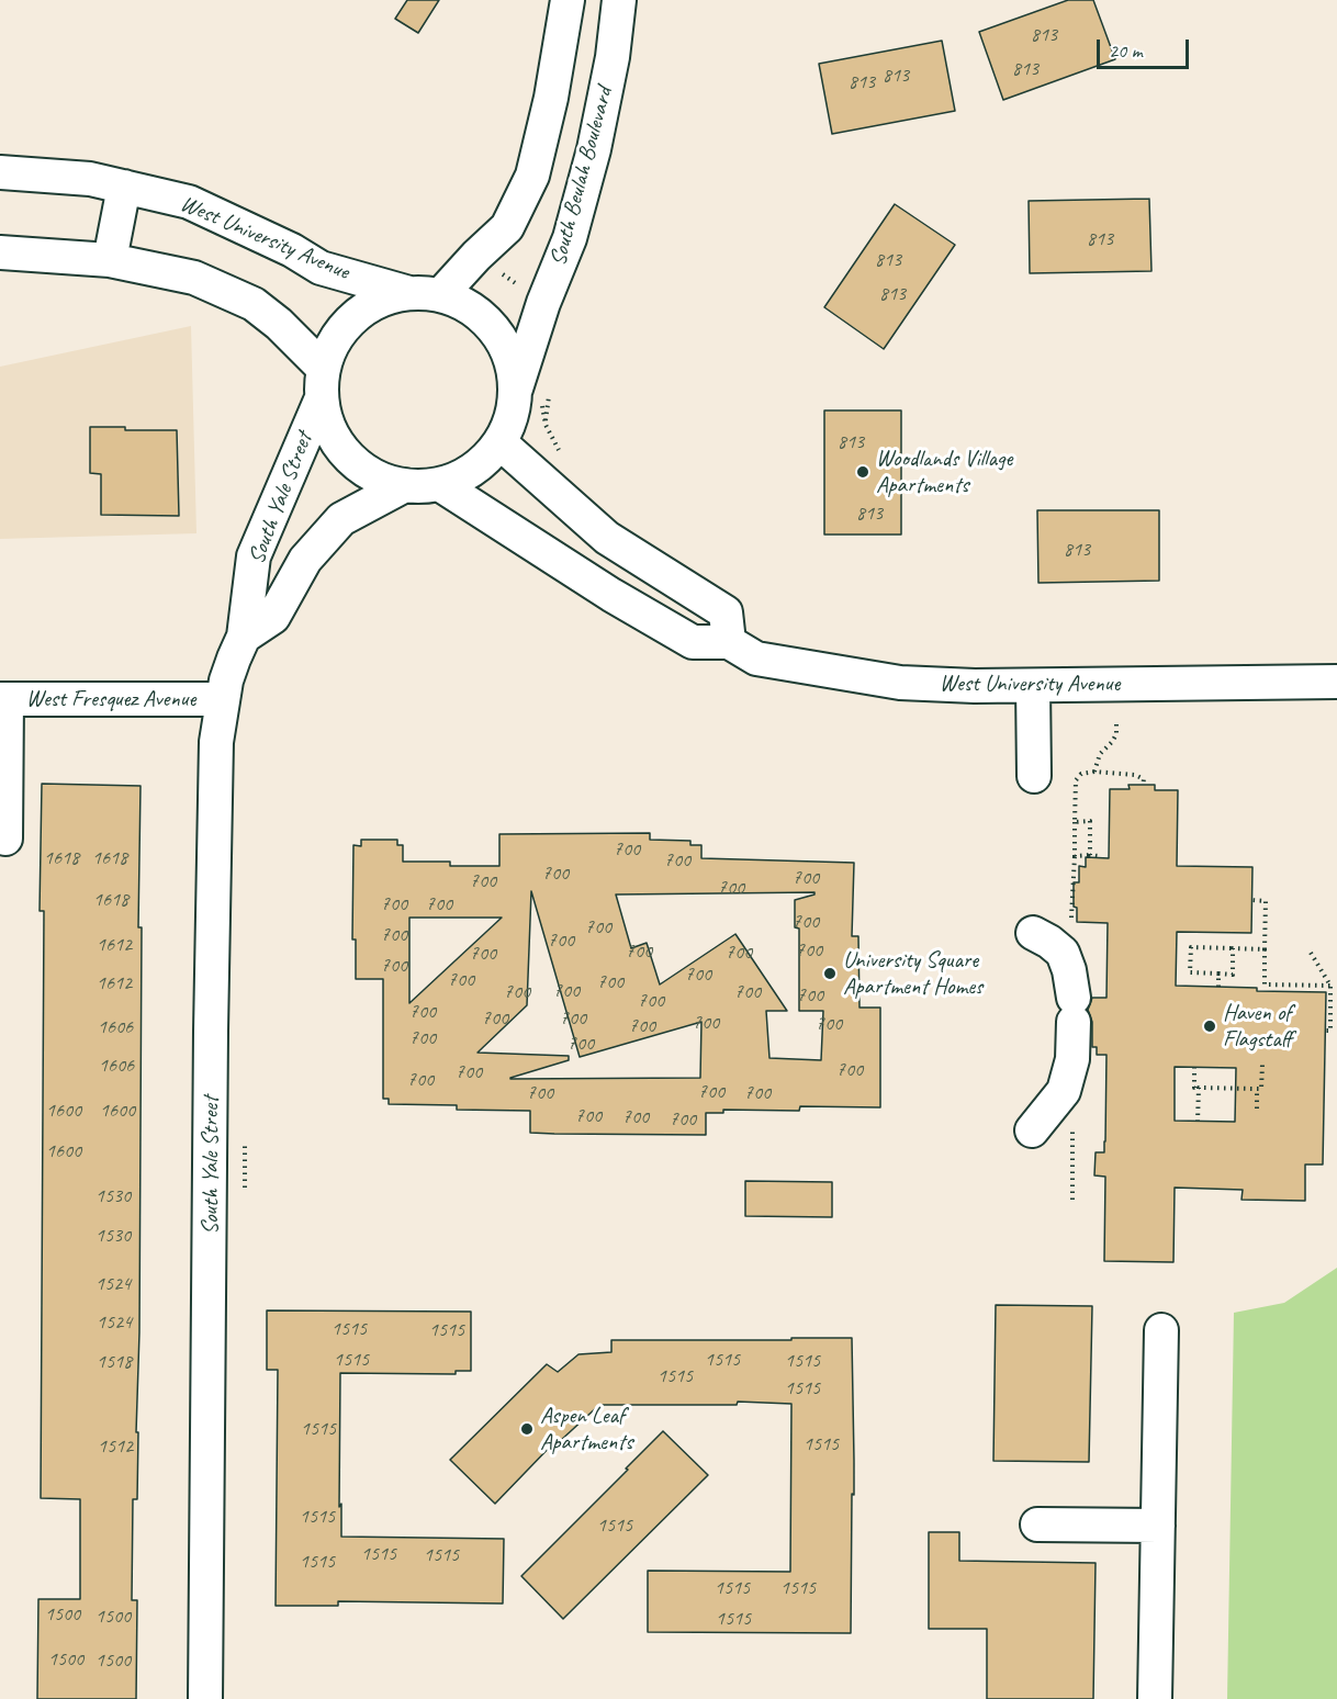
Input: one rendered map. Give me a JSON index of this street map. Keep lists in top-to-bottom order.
{
  "streets": {
    "street": [
      "South Beulah Boulevard",
      "West University Avenue",
      "South Yale Street",
      "West Fresquez Avenue"
    ]
  },
  "crossings": [
    ["South Beulah Boulevard", "West University Avenue"],
    ["South Beulah Boulevard", "South Yale Street"],
    ["West University Avenue", "South Yale Street"],
    ["South Yale Street", "West Fresquez Avenue"]
  ],
  "places": [
    "Woodlands Village Apartments",
    "University Square Apartment Homes",
    "Haven of Flagstaff",
    "Aspen Leaf Apartments"
  ],
  "house_numbers": [
    "813",
    "813",
    "813",
    "813",
    "813",
    "813",
    "813",
    "813",
    "813",
    "813",
    "700",
    "1618",
    "1618",
    "700",
    "700",
    "700",
    "700",
    "700",
    "1618",
    "700",
    "700",
    "700",
    "700",
    "700",
    "700",
    "1612",
    "700",
    "700",
    "700",
    "700",
    "700",
    "700",
    "700",
    "700",
    "1612",
    "700",
    "700",
    "700",
    "700",
    "700",
    "700",
    "700",
    "700",
    "700",
    "700",
    "700",
    "1606",
    "700",
    "700",
    "1606",
    "700",
    "700",
    "700",
    "700",
    "700",
    "700",
    "1600",
    "1600",
    "700",
    "700",
    "700",
    "1600",
    "1530",
    "1530",
    "1524",
    "1524",
    "1515",
    "1515",
    "1515",
    "1515",
    "1515",
    "1518",
    "1515",
    "1515",
    "1515",
    "1515",
    "1512",
    "1515",
    "1515",
    "1515",
    "1515",
    "1515",
    "1515",
    "1515",
    "1500",
    "1500",
    "1515",
    "1500",
    "1500"
  ],
  "scale_bar": "20 m"
}
